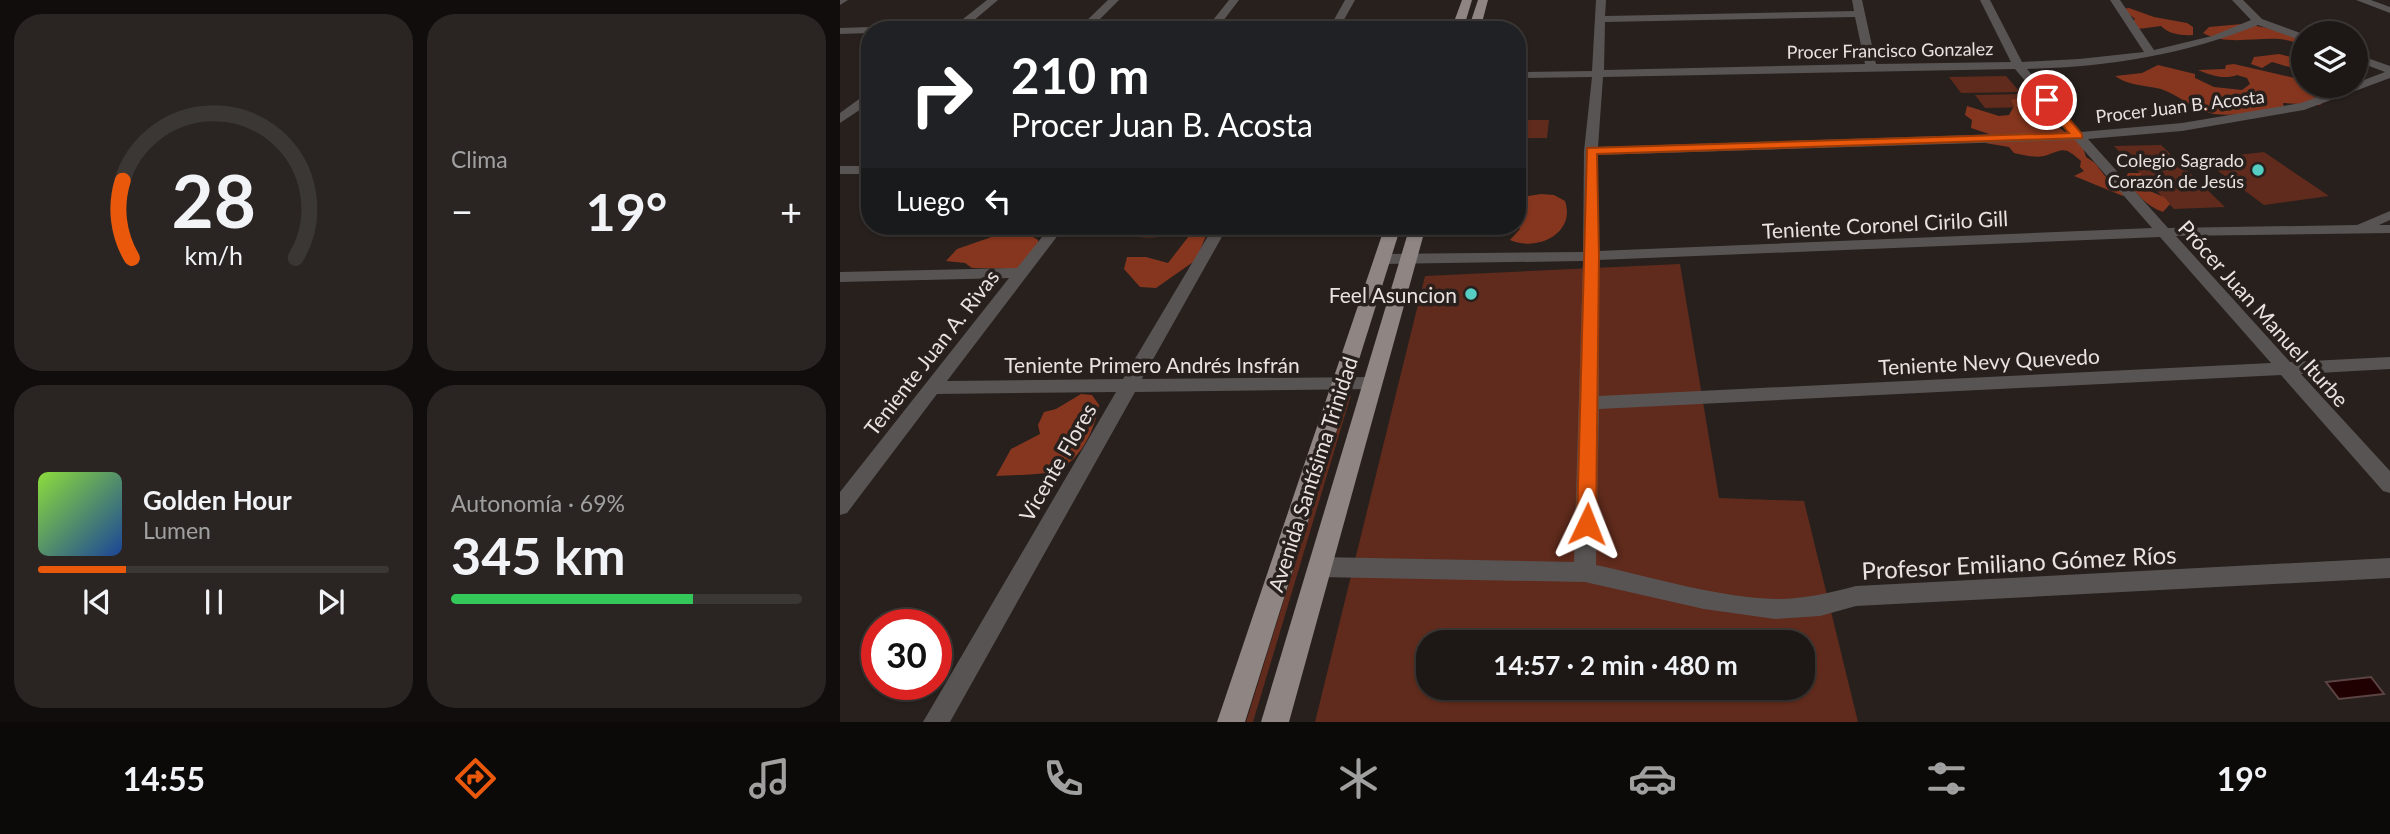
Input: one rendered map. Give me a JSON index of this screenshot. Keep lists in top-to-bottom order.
{
  "streets": {
    "main road": ["Avenida Santísima Trinidad"],
    "street": [
      "Procer Francisco Gonzalez",
      "Procer Juan B. Acosta",
      "Teniente Coronel Cirilo Gill",
      "Prócer Juan Manuel Iturbe",
      "Teniente Juan A. Rivas",
      "Teniente Nevy Quevedo",
      "Teniente Primero Andrés Insfrán",
      "Vicente Flores",
      "Profesor Emiliano Gómez Ríos"
    ]
  },
  "crossings": [
    ["Procer Francisco Gonzalez", "Prócer Juan Manuel Iturbe"],
    ["Procer Juan B. Acosta", "Prócer Juan Manuel Iturbe"],
    ["Teniente Coronel Cirilo Gill", "Prócer Juan Manuel Iturbe"],
    ["Teniente Coronel Cirilo Gill", "Avenida Santísima Trinidad"],
    ["Prócer Juan Manuel Iturbe", "Teniente Nevy Quevedo"],
    ["Teniente Juan A. Rivas", "Teniente Primero Andrés Insfrán"],
    ["Teniente Primero Andrés Insfrán", "Vicente Flores"],
    ["Teniente Primero Andrés Insfrán", "Avenida Santísima Trinidad"],
    ["Avenida Santísima Trinidad", "Profesor Emiliano Gómez Ríos"]
  ],
  "places": ["Colegio Sagrado Corazón de Jesús", "Feel Asuncion"],
  "page": {
    "tile": [
      "Clima",
      ["Autonomía · 69%", "345 km"]
    ],
    "turn": ["210 m", "Procer Juan B. Acosta"],
    "then": "Luego",
    "heat": ["−", "19°", "+"],
    "song": ["Golden Hour", "Lumen"],
    "limit": "30",
    "trip": "14:57 · 2 min · 480 m",
    "tabs": ["14:55", "19°"],
    "gauge": ["28", "km/h"]
  }
}
